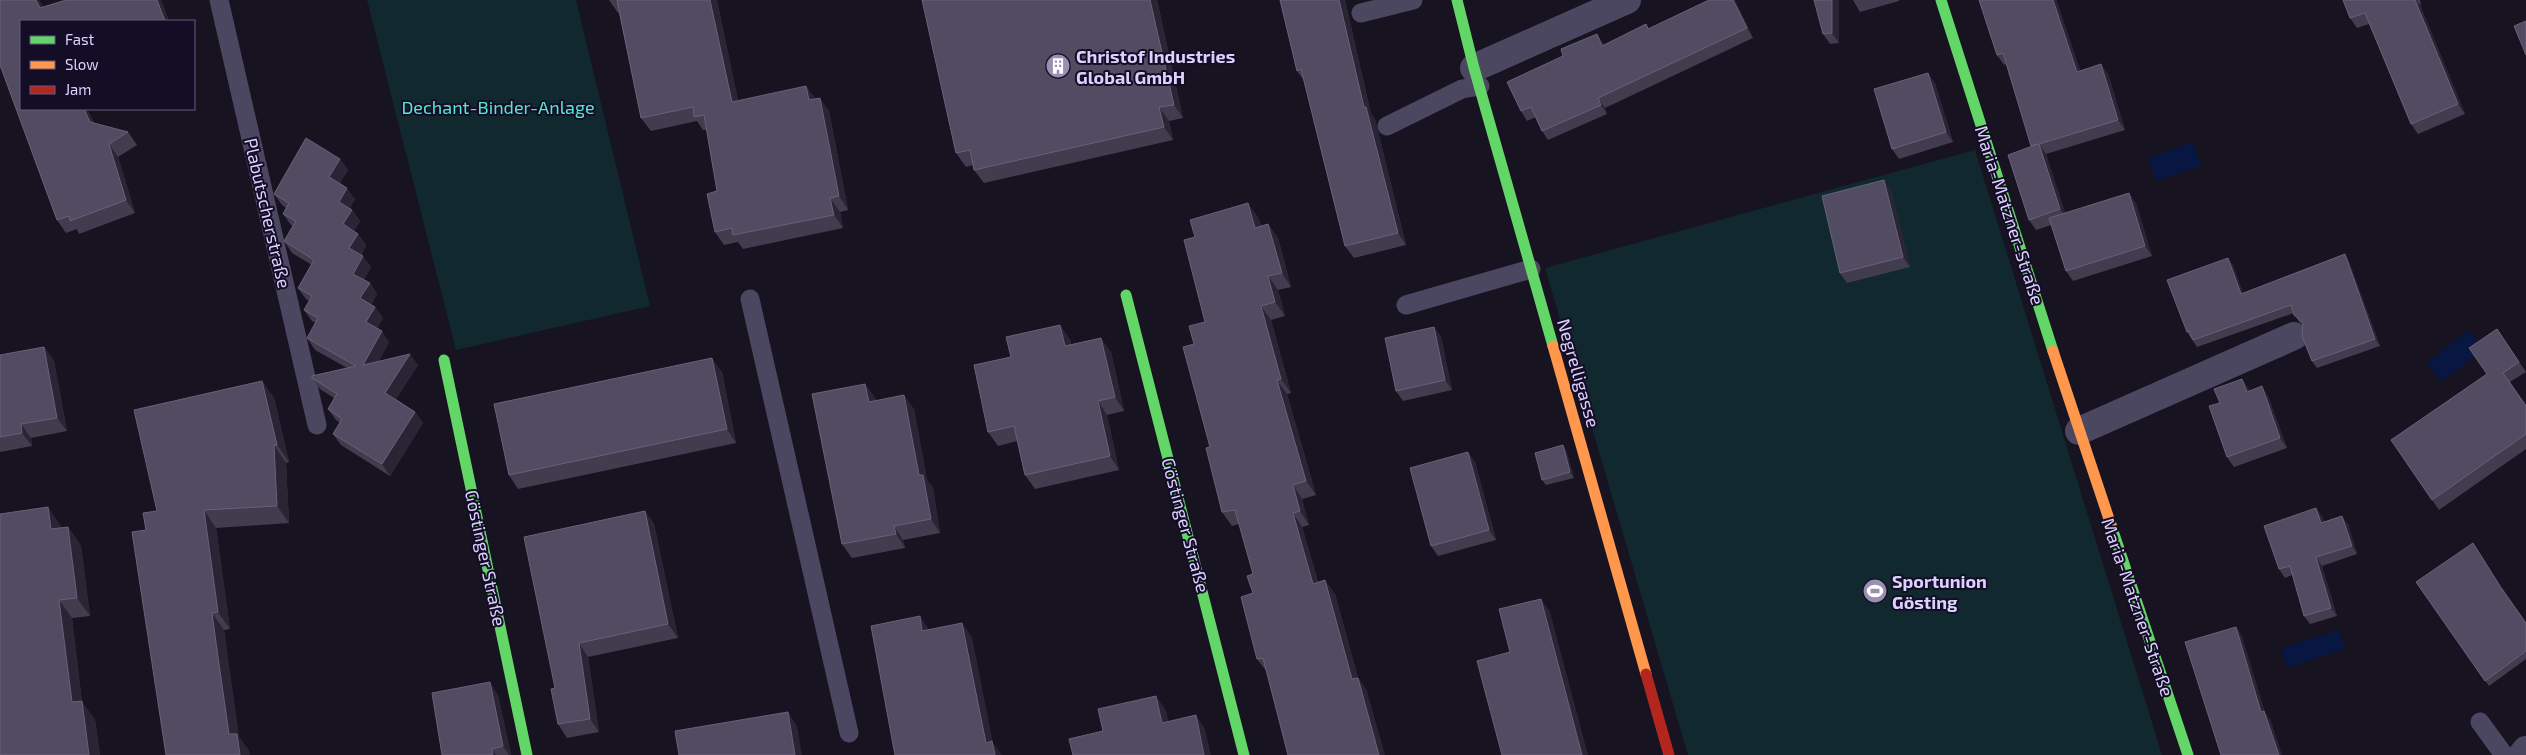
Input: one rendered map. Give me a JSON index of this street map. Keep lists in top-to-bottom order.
{
  "streets": {
    "street": ["Maria-Matzner-Straße", "Negrelligasse", "Göstinger Straße"],
    "lane": ["Plabutscherstraße"]
  },
  "parks": ["Dechant-Binder-Anlage"],
  "places": {
    "building": ["Christof Industries Global GmbH"],
    "sports": ["Sportunion Gösting"]
  },
  "legend": ["Fast", "Slow", "Jam"]
}
